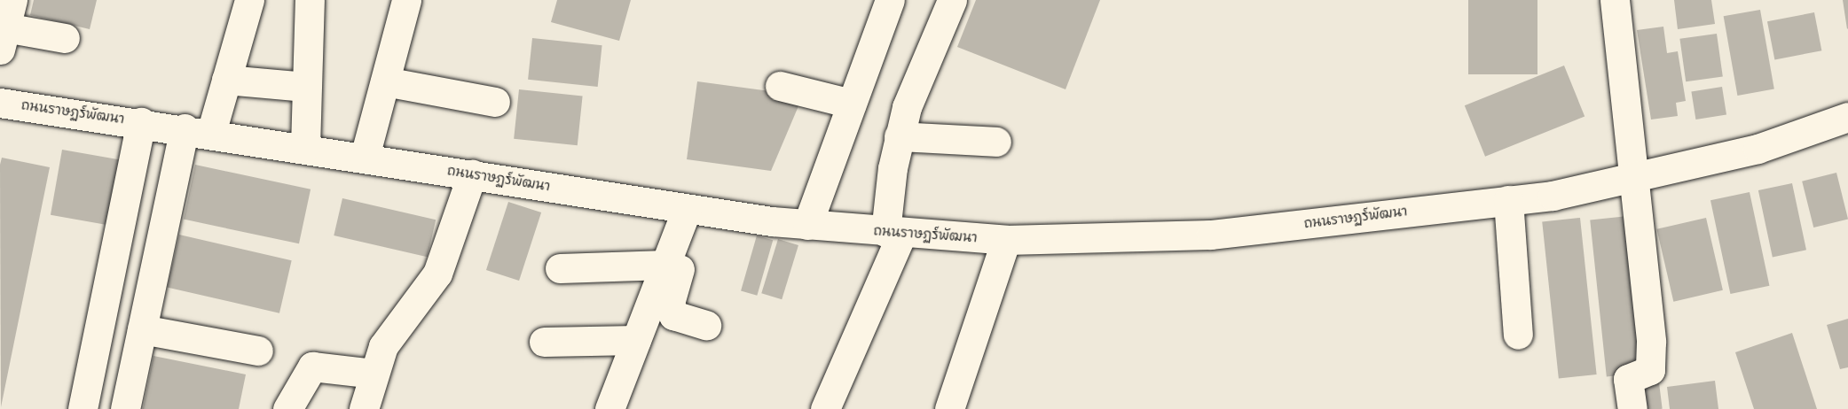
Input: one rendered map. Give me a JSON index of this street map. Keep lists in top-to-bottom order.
{
  "streets": {
    "street": ["ถนนราษฏร์พัฒนา"]
  }
}
